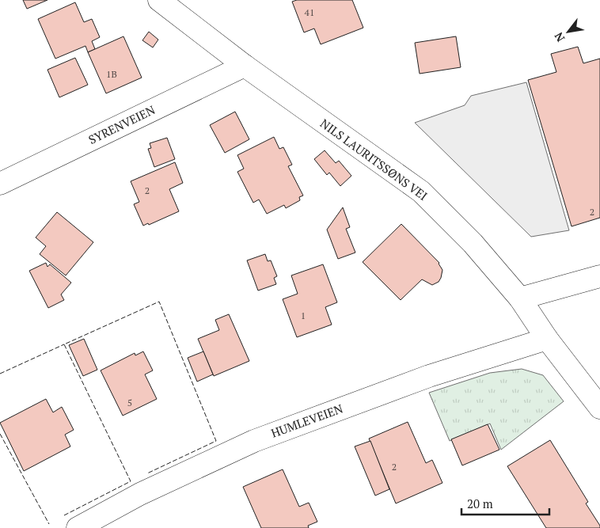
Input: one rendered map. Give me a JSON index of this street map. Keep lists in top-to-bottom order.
{
  "streets": {
    "street": ["SYRENVEIEN", "NILS LAURITSSØNS VEI", "HUMLEVEIEN"]
  },
  "crossings": [
    ["SYRENVEIEN", "NILS LAURITSSØNS VEI"],
    ["NILS LAURITSSØNS VEI", "HUMLEVEIEN"]
  ],
  "house_numbers": [
    "41",
    "1B",
    "2",
    "2",
    "1",
    "5",
    "2"
  ],
  "scale_bar": "20 m",
  "north": "bottom left"
}
